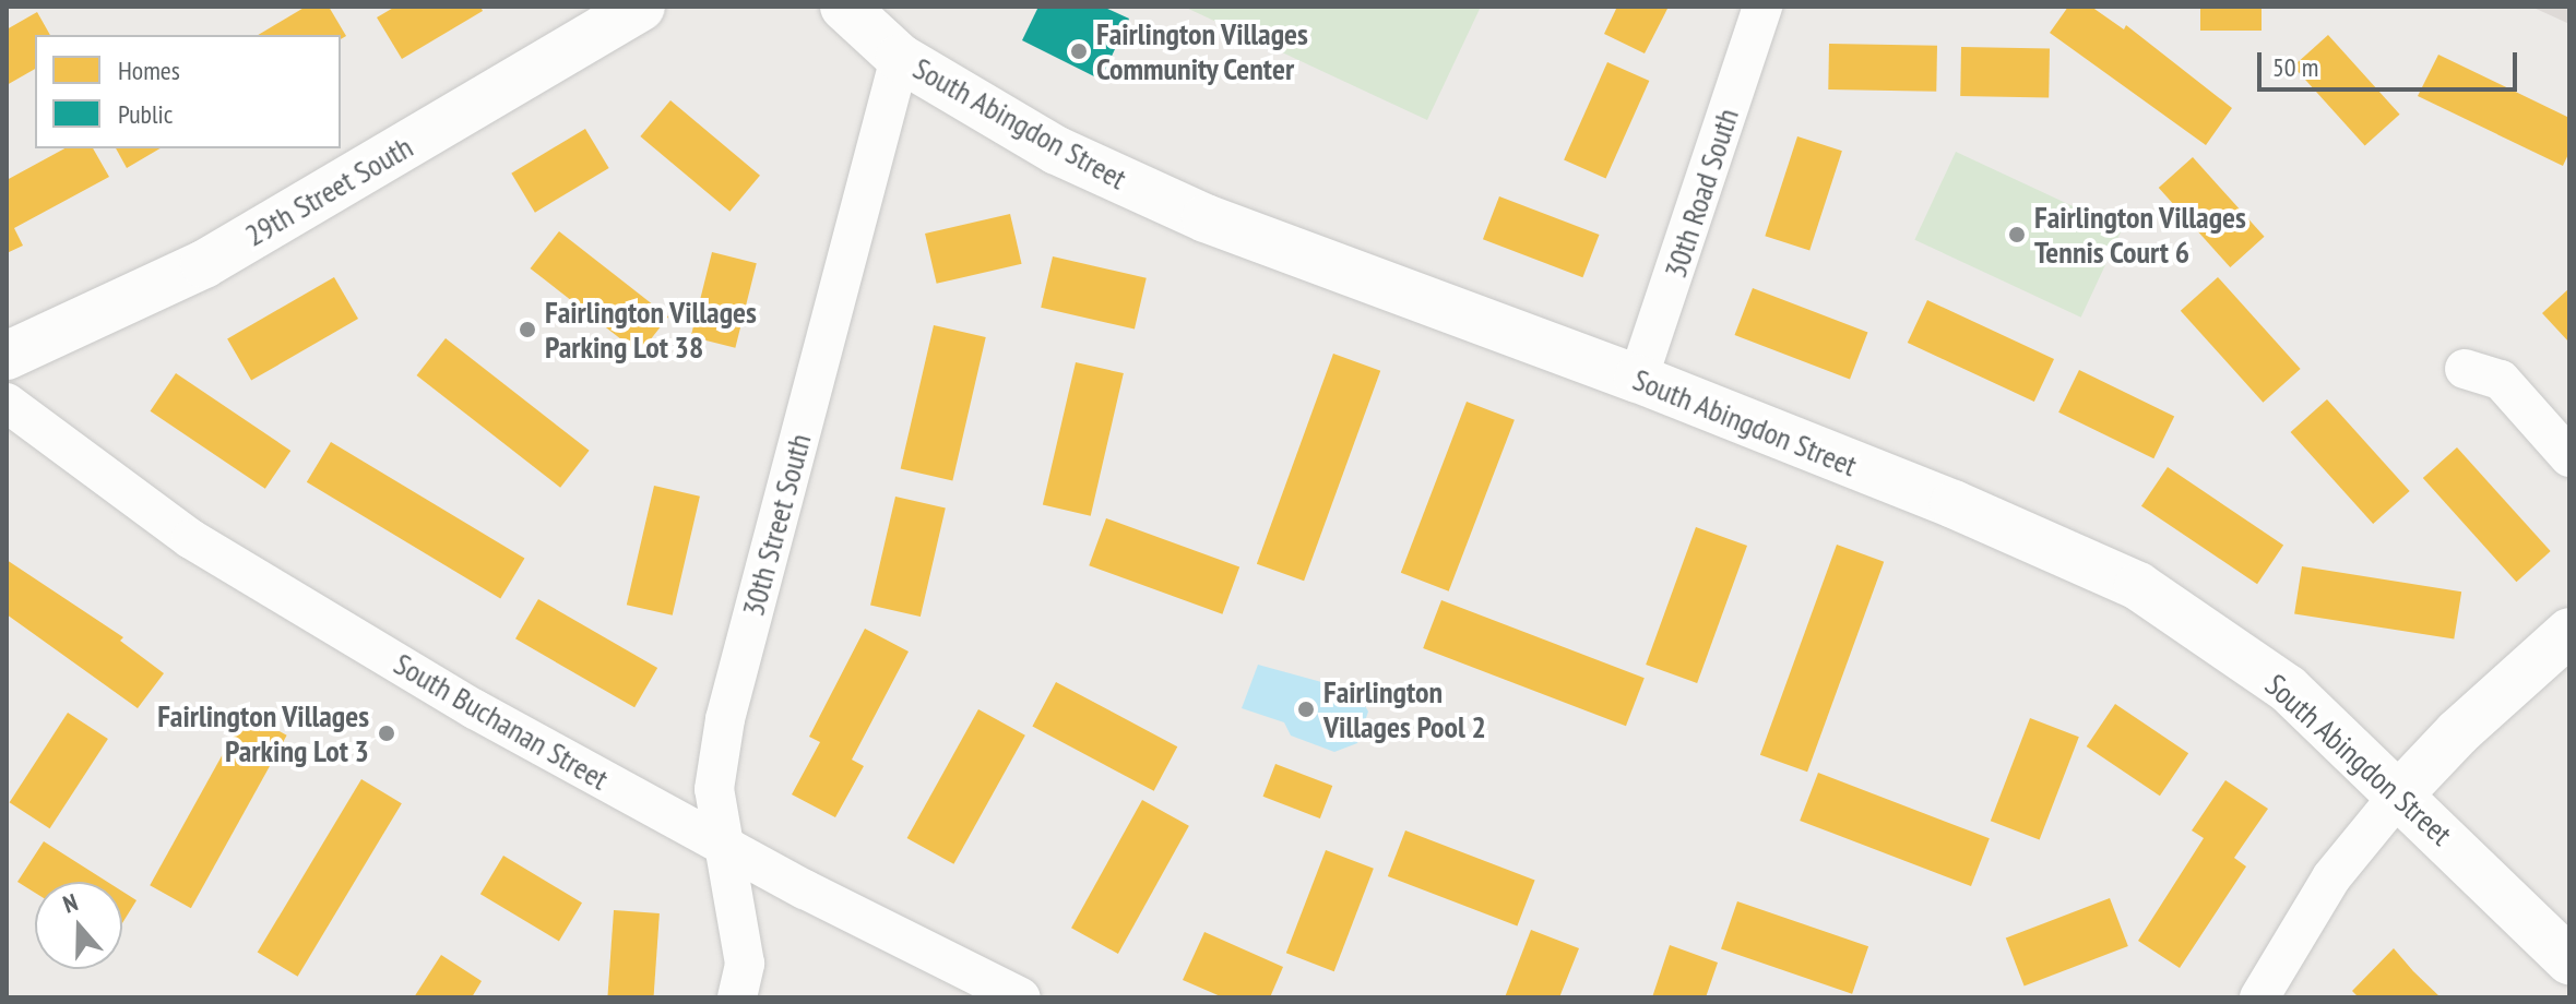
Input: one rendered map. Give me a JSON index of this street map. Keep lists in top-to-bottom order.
{
  "streets": {
    "street": [
      "South Abingdon Street",
      "29th Street South",
      "30th Road South",
      "30th Street South",
      "South Buchanan Street"
    ]
  },
  "crossings": [
    ["South Abingdon Street", "30th Road South"],
    ["South Abingdon Street", "30th Street South"],
    ["30th Street South", "South Buchanan Street"]
  ],
  "places": [
    "Fairlington Villages Community Center",
    "Fairlington Villages Tennis Court 6",
    "Fairlington Villages Parking Lot 38",
    "Fairlington Villages Pool 2",
    "Fairlington Villages Parking Lot 3"
  ],
  "legend": ["Homes", "Public"],
  "scale_bar": "50 m",
  "north": "top"
}
